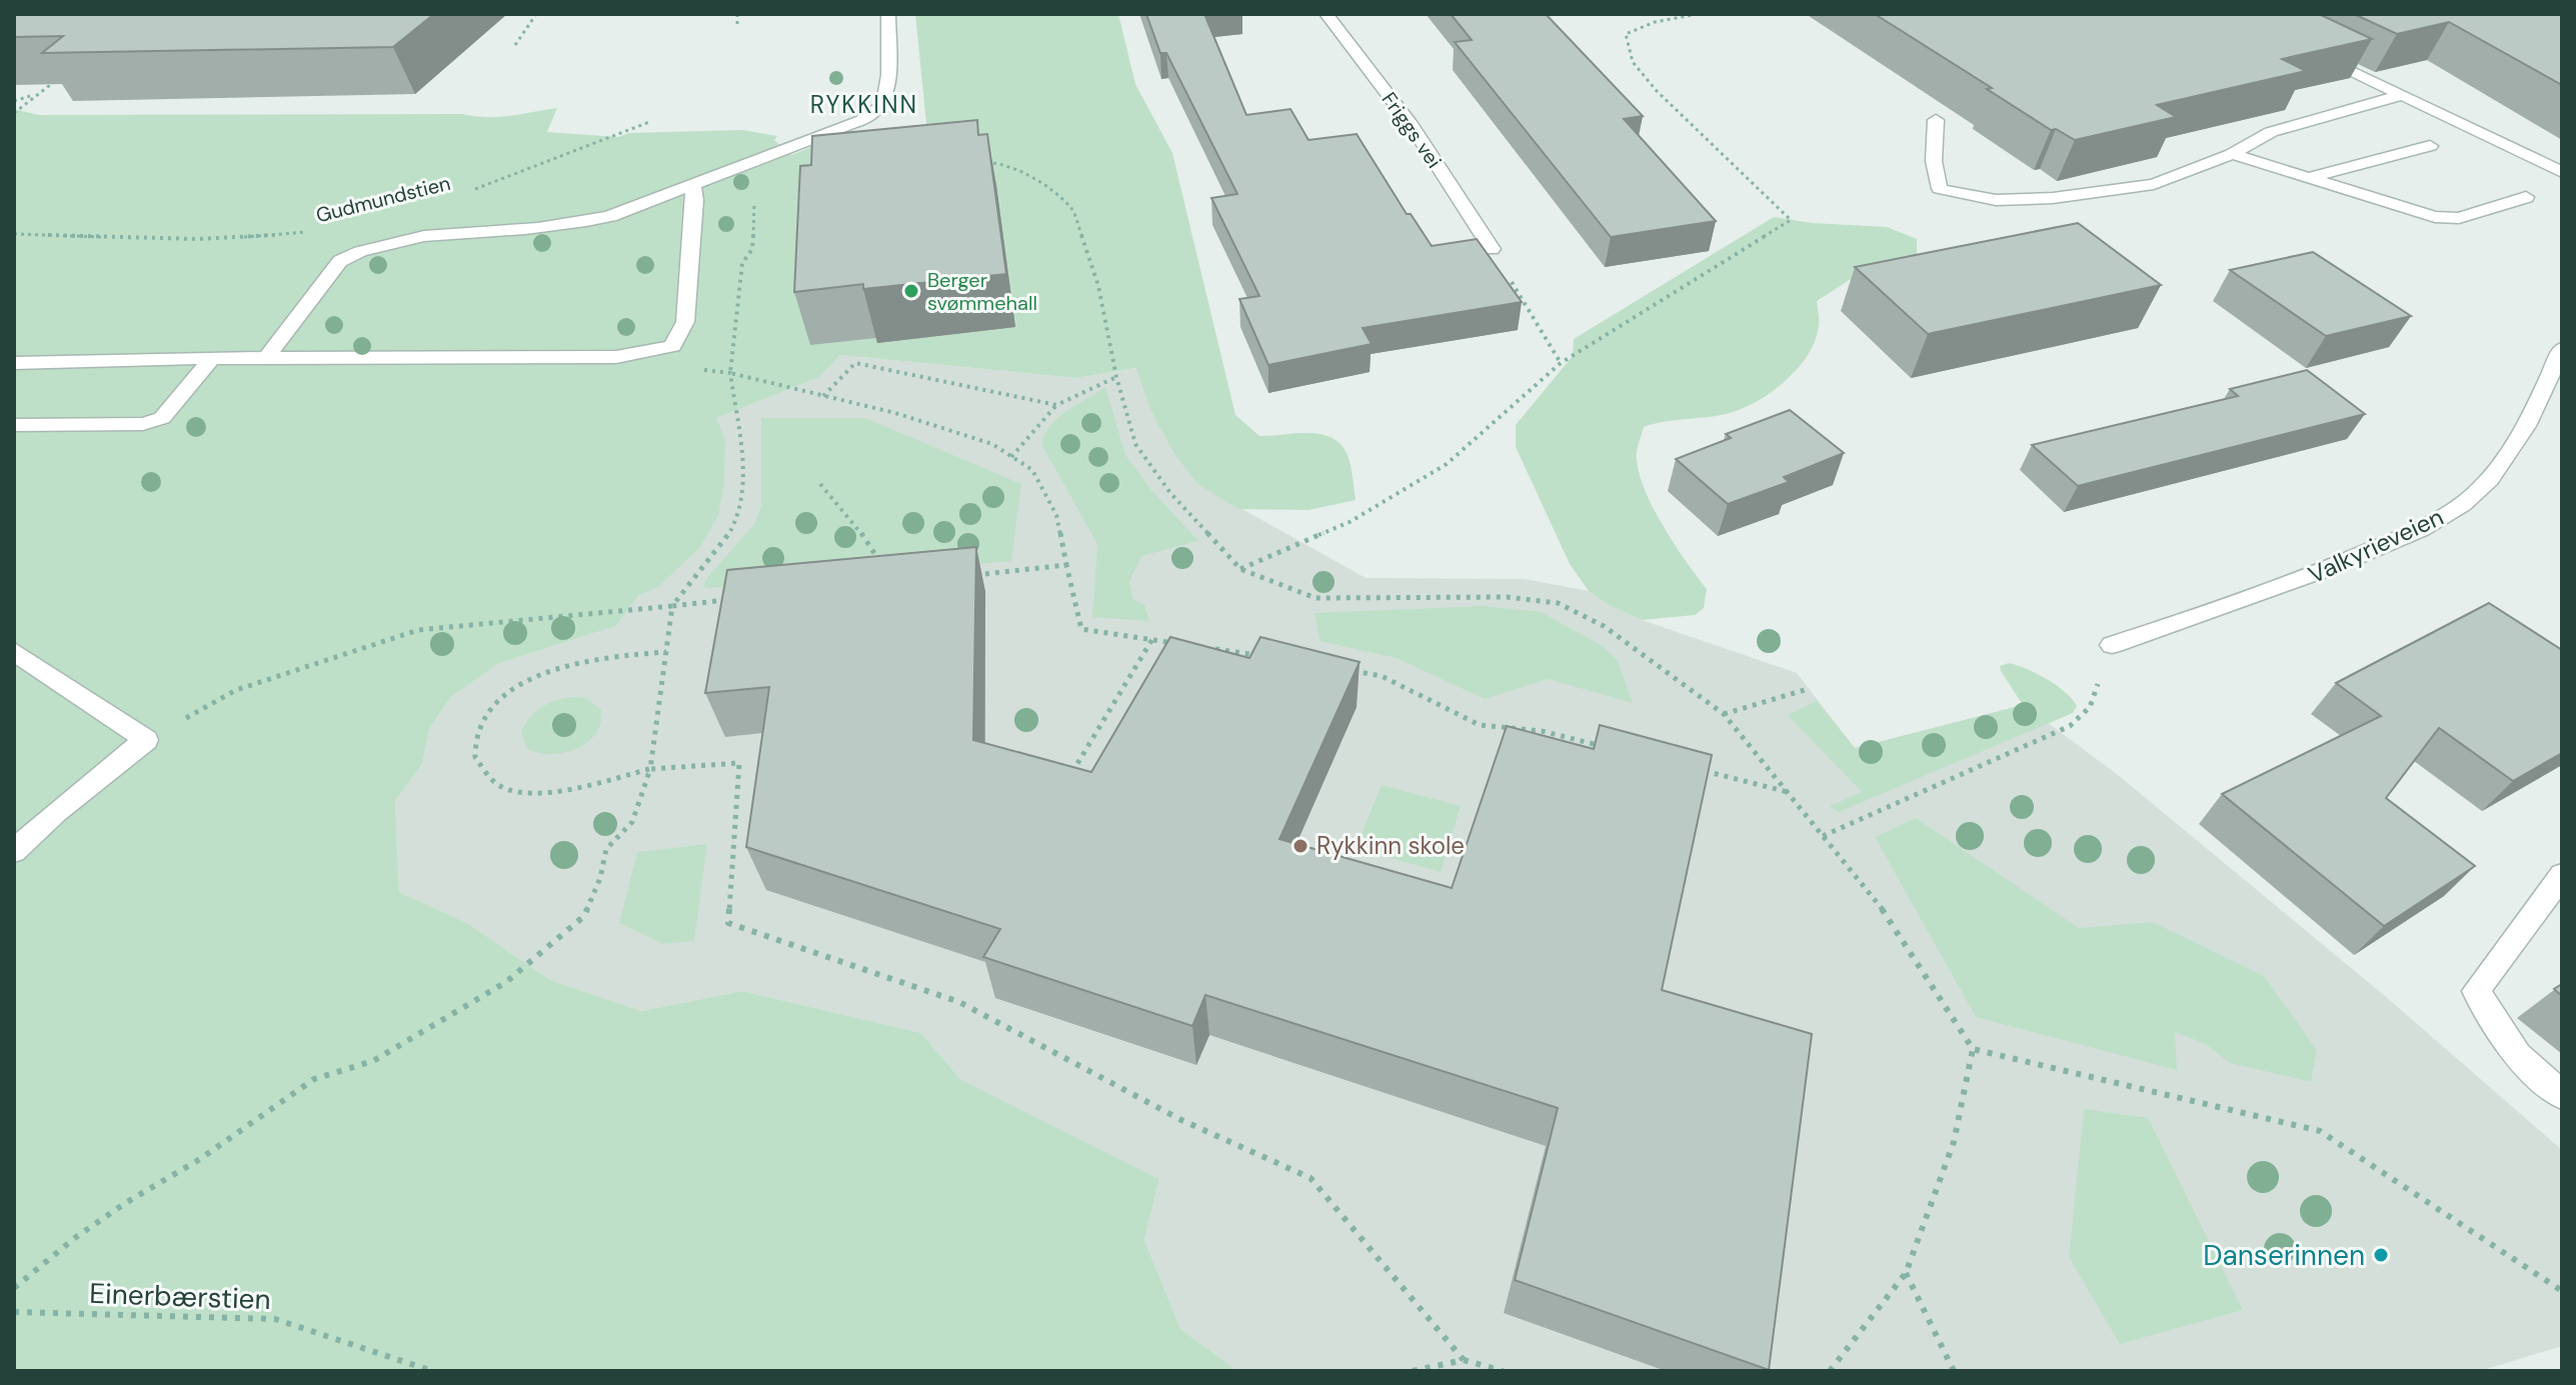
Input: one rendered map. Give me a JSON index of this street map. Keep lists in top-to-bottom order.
{
  "streets": {
    "street": ["Friggs vei", "Valkyrieveien"],
    "path": ["Gudmundstien", "Einerbærstien"]
  },
  "districts": ["RYKKINN"],
  "places": ["Berger svømmehall", "Rykkinn skole", "Danserinnen"]
}
